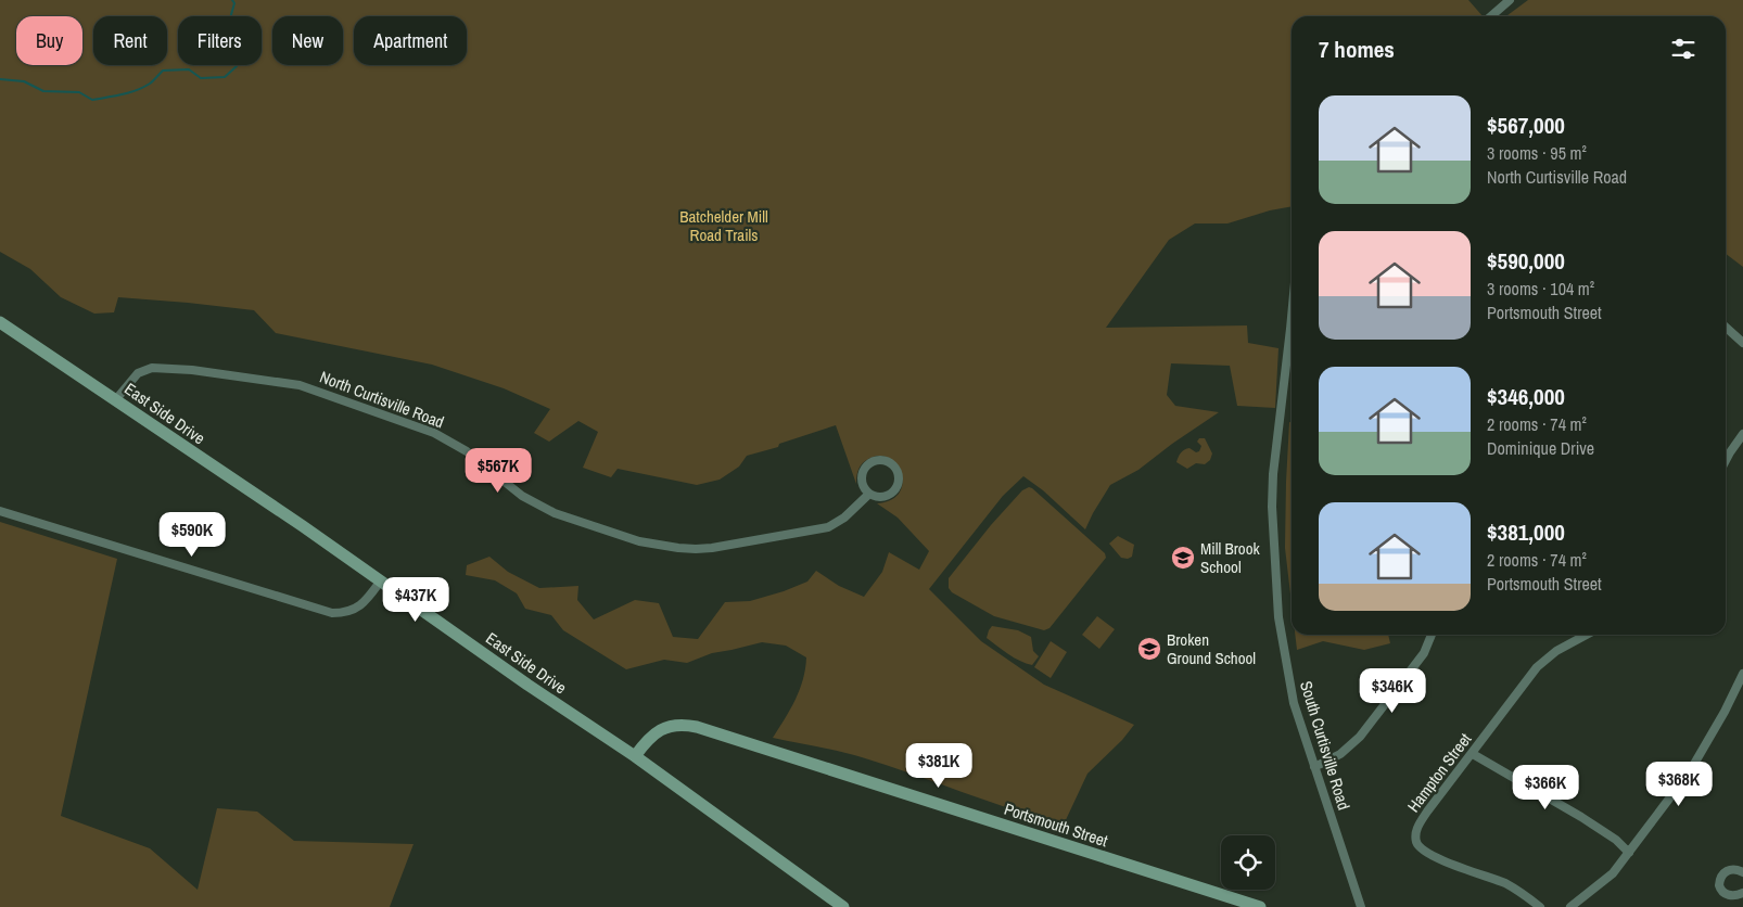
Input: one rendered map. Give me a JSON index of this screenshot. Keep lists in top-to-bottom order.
{
  "streets": {
    "main road": ["East Side Drive", "Portsmouth Street"],
    "street": ["North Curtisville Road", "South Curtisville Road", "Hampton Street"]
  },
  "crossings": [
    ["North Curtisville Road", "East Side Drive"],
    ["East Side Drive", "Portsmouth Street"]
  ],
  "parks": ["Batchelder Mill Road Trails"],
  "places": {
    "school or university": ["Mill Brook School", "Broken Ground School"]
  },
  "page": {
    "chip": [
      "Buy",
      "Rent",
      "Filters",
      "New",
      "Apartment"
    ],
    "heading": "7 homes",
    "list": [
      {
        "name": "$567,000",
        "note": "3 rooms · 95 m² · North Curtisville Road"
      },
      {
        "name": "$590,000",
        "note": "3 rooms · 104 m² · Portsmouth Street"
      },
      {
        "name": "$346,000",
        "note": "2 rooms · 74 m² · Dominique Drive"
      },
      {
        "name": "$381,000",
        "note": "2 rooms · 74 m² · Portsmouth Street"
      }
    ],
    "price": [
      "$567K",
      "$590K",
      "$437K",
      "$346K",
      "$381K",
      "$368K",
      "$366K"
    ]
  }
}
